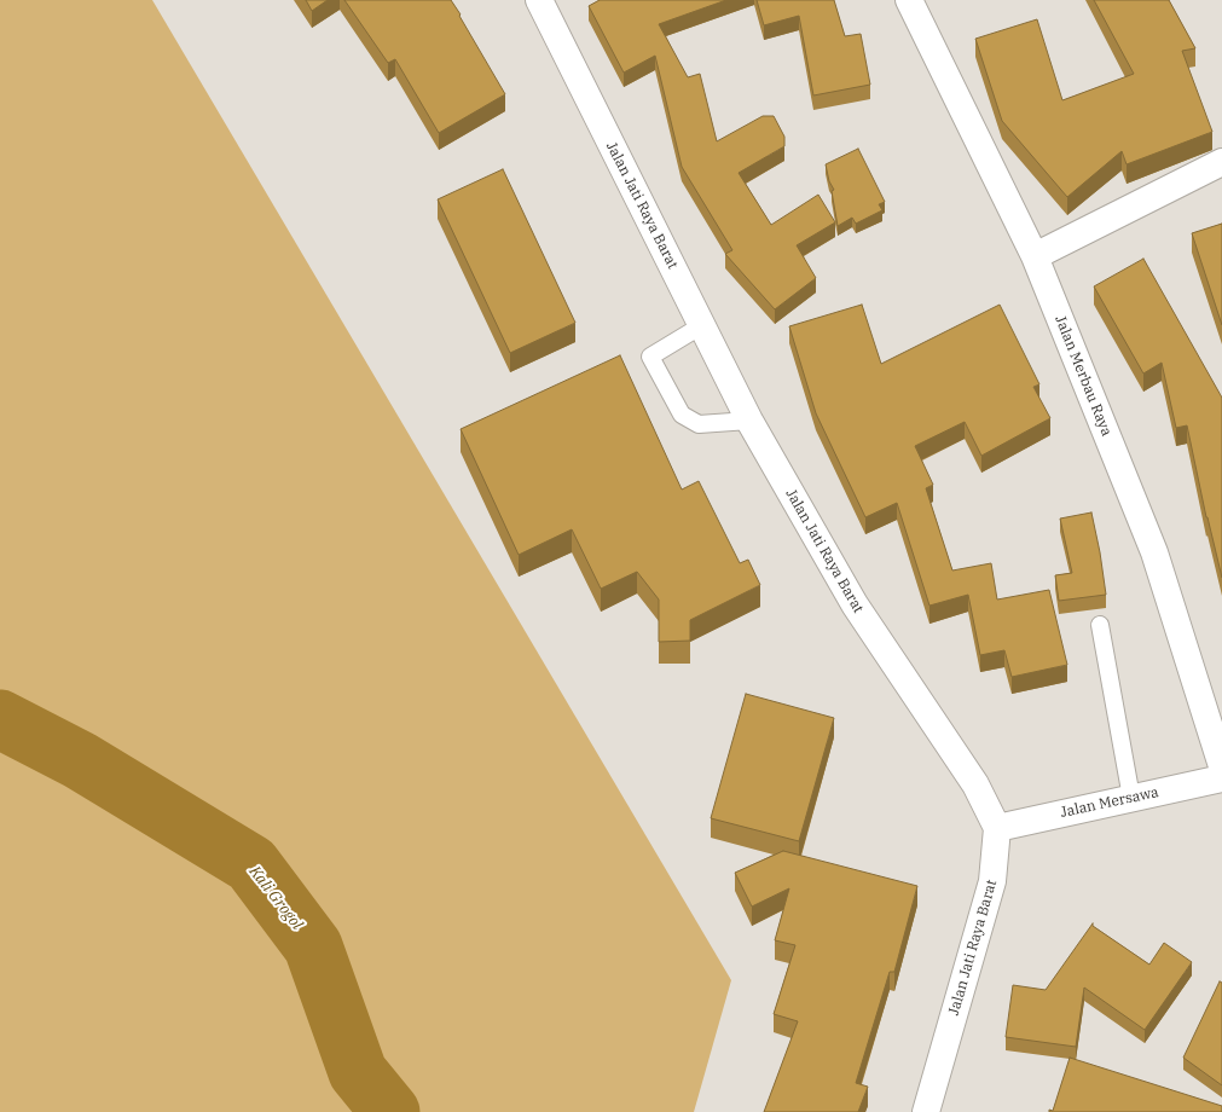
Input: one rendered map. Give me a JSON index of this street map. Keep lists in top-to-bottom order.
{
  "streets": {
    "street": ["Jalan Jati Raya Barat", "Jalan Merbau Raya", "Jalan Mersawa"]
  },
  "crossings": [
    ["Jalan Jati Raya Barat", "Jalan Mersawa"]
  ],
  "water": ["Kali Grogol"]
}
